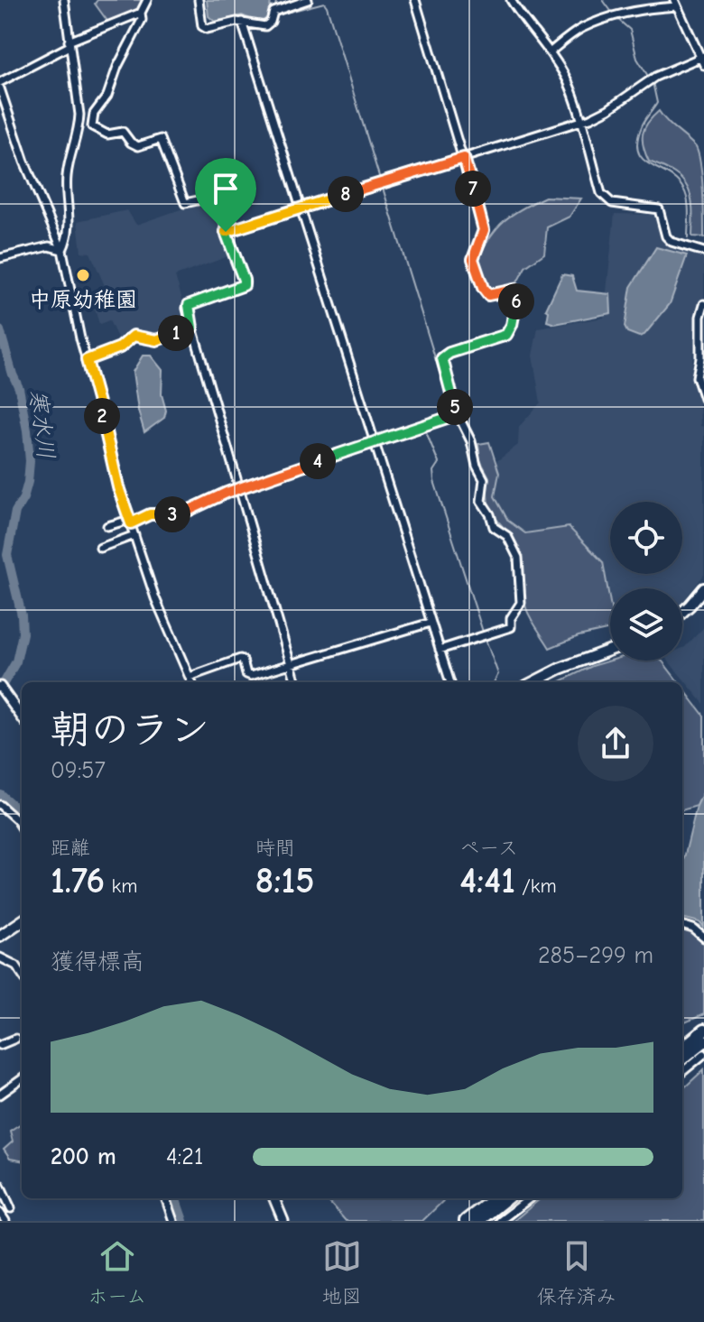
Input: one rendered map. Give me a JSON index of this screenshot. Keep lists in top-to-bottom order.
{
  "water": ["寒水川"],
  "places": ["中原幼稚園"],
  "page": {
    "pins": [
      "7",
      "8",
      "6",
      "1",
      "5",
      "2",
      "4",
      "3"
    ],
    "heading": ["朝のラン", "09:57"],
    "stats": [
      ["距離", "1.76 km"],
      ["時間", "8:15"],
      ["ペース", "4:41 /km"]
    ],
    "chart": ["獲得標高", "285–299 m"],
    "list": [
      {
        "name": "200 m",
        "note": "4:21"
      }
    ],
    "tabs": ["ホーム", "地図", "保存済み"]
  }
}
